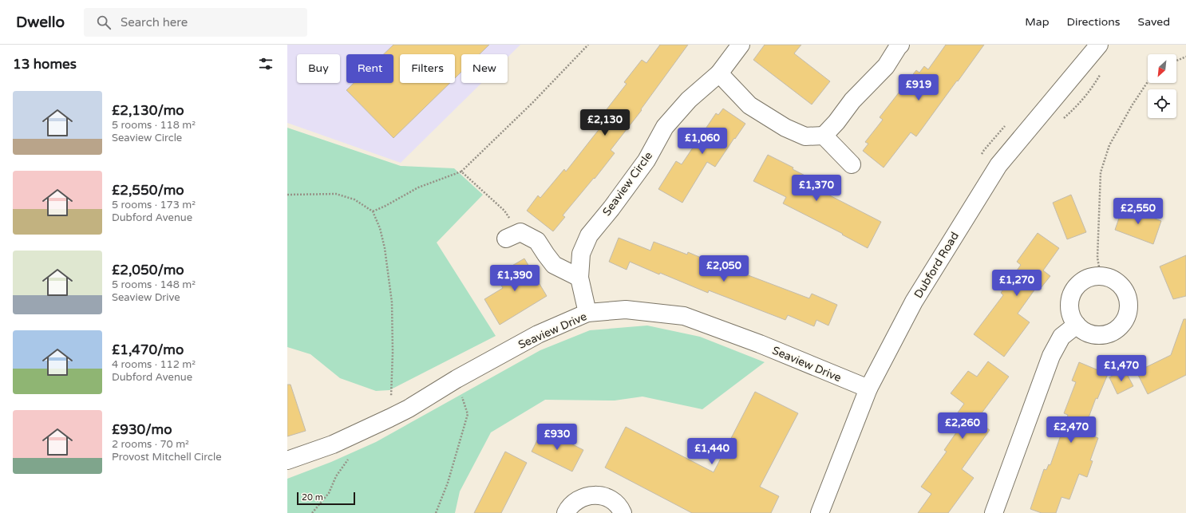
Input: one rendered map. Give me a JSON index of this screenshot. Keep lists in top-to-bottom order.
{
  "streets": {
    "street": ["Seaview Circle", "Dubford Road", "Seaview Drive"]
  },
  "crossings": [
    ["Seaview Circle", "Seaview Drive"],
    ["Dubford Road", "Seaview Drive"]
  ],
  "scale_bar": "20 m",
  "north": "bottom left",
  "page": {
    "header": "Dwello",
    "search": "Search here",
    "nav": ["Map", "Directions", "Saved"],
    "heading": "13 homes",
    "chip": [
      "Buy",
      "Rent",
      "Filters",
      "New"
    ],
    "price": [
      "£919",
      "£2,130",
      "£1,060",
      "£1,370",
      "£2,550",
      "£2,050",
      "£1,390",
      "£1,270",
      "£1,470",
      "£2,260",
      "£2,470",
      "£930",
      "£1,440"
    ],
    "list": [
      {
        "name": "£2,130/mo",
        "note": "5 rooms · 118 m² · Seaview Circle"
      },
      {
        "name": "£2,550/mo",
        "note": "5 rooms · 173 m² · Dubford Avenue"
      },
      {
        "name": "£2,050/mo",
        "note": "5 rooms · 148 m² · Seaview Drive"
      },
      {
        "name": "£1,470/mo",
        "note": "4 rooms · 112 m² · Dubford Avenue"
      },
      {
        "name": "£930/mo",
        "note": "2 rooms · 70 m² · Provost Mitchell Circle"
      }
    ],
    "scale": "20 m"
  }
}
